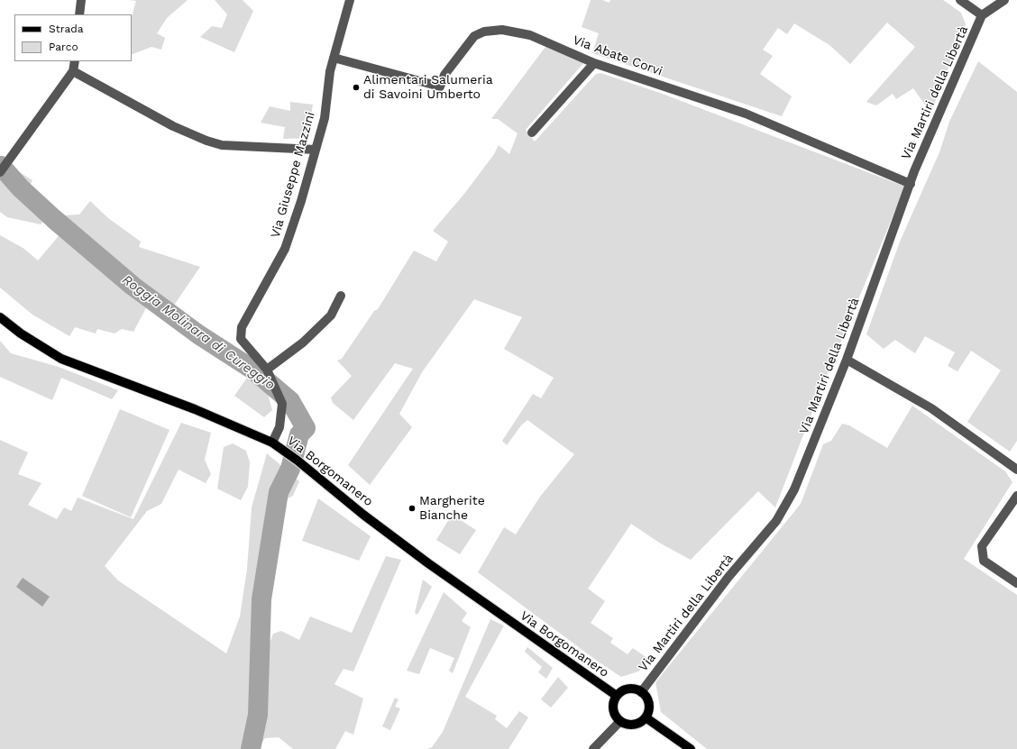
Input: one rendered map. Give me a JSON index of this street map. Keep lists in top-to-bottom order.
{
  "streets": {
    "main road": ["Via Borgomanero"],
    "street": ["Via Abate Corvi", "Via Martiri della Libertà", "Via Giuseppe Mazzini"]
  },
  "crossings": [
    ["Via Abate Corvi", "Via Martiri della Libertà"],
    ["Via Abate Corvi", "Via Giuseppe Mazzini"],
    ["Via Martiri della Libertà", "Via Borgomanero"],
    ["Via Giuseppe Mazzini", "Via Borgomanero"]
  ],
  "water": ["Roggia Molinara di Cureggio"],
  "places": ["Alimentari Salumeria di Savoini Umberto", "Margherite Bianche"],
  "legend": ["Strada", "Parco"]
}
